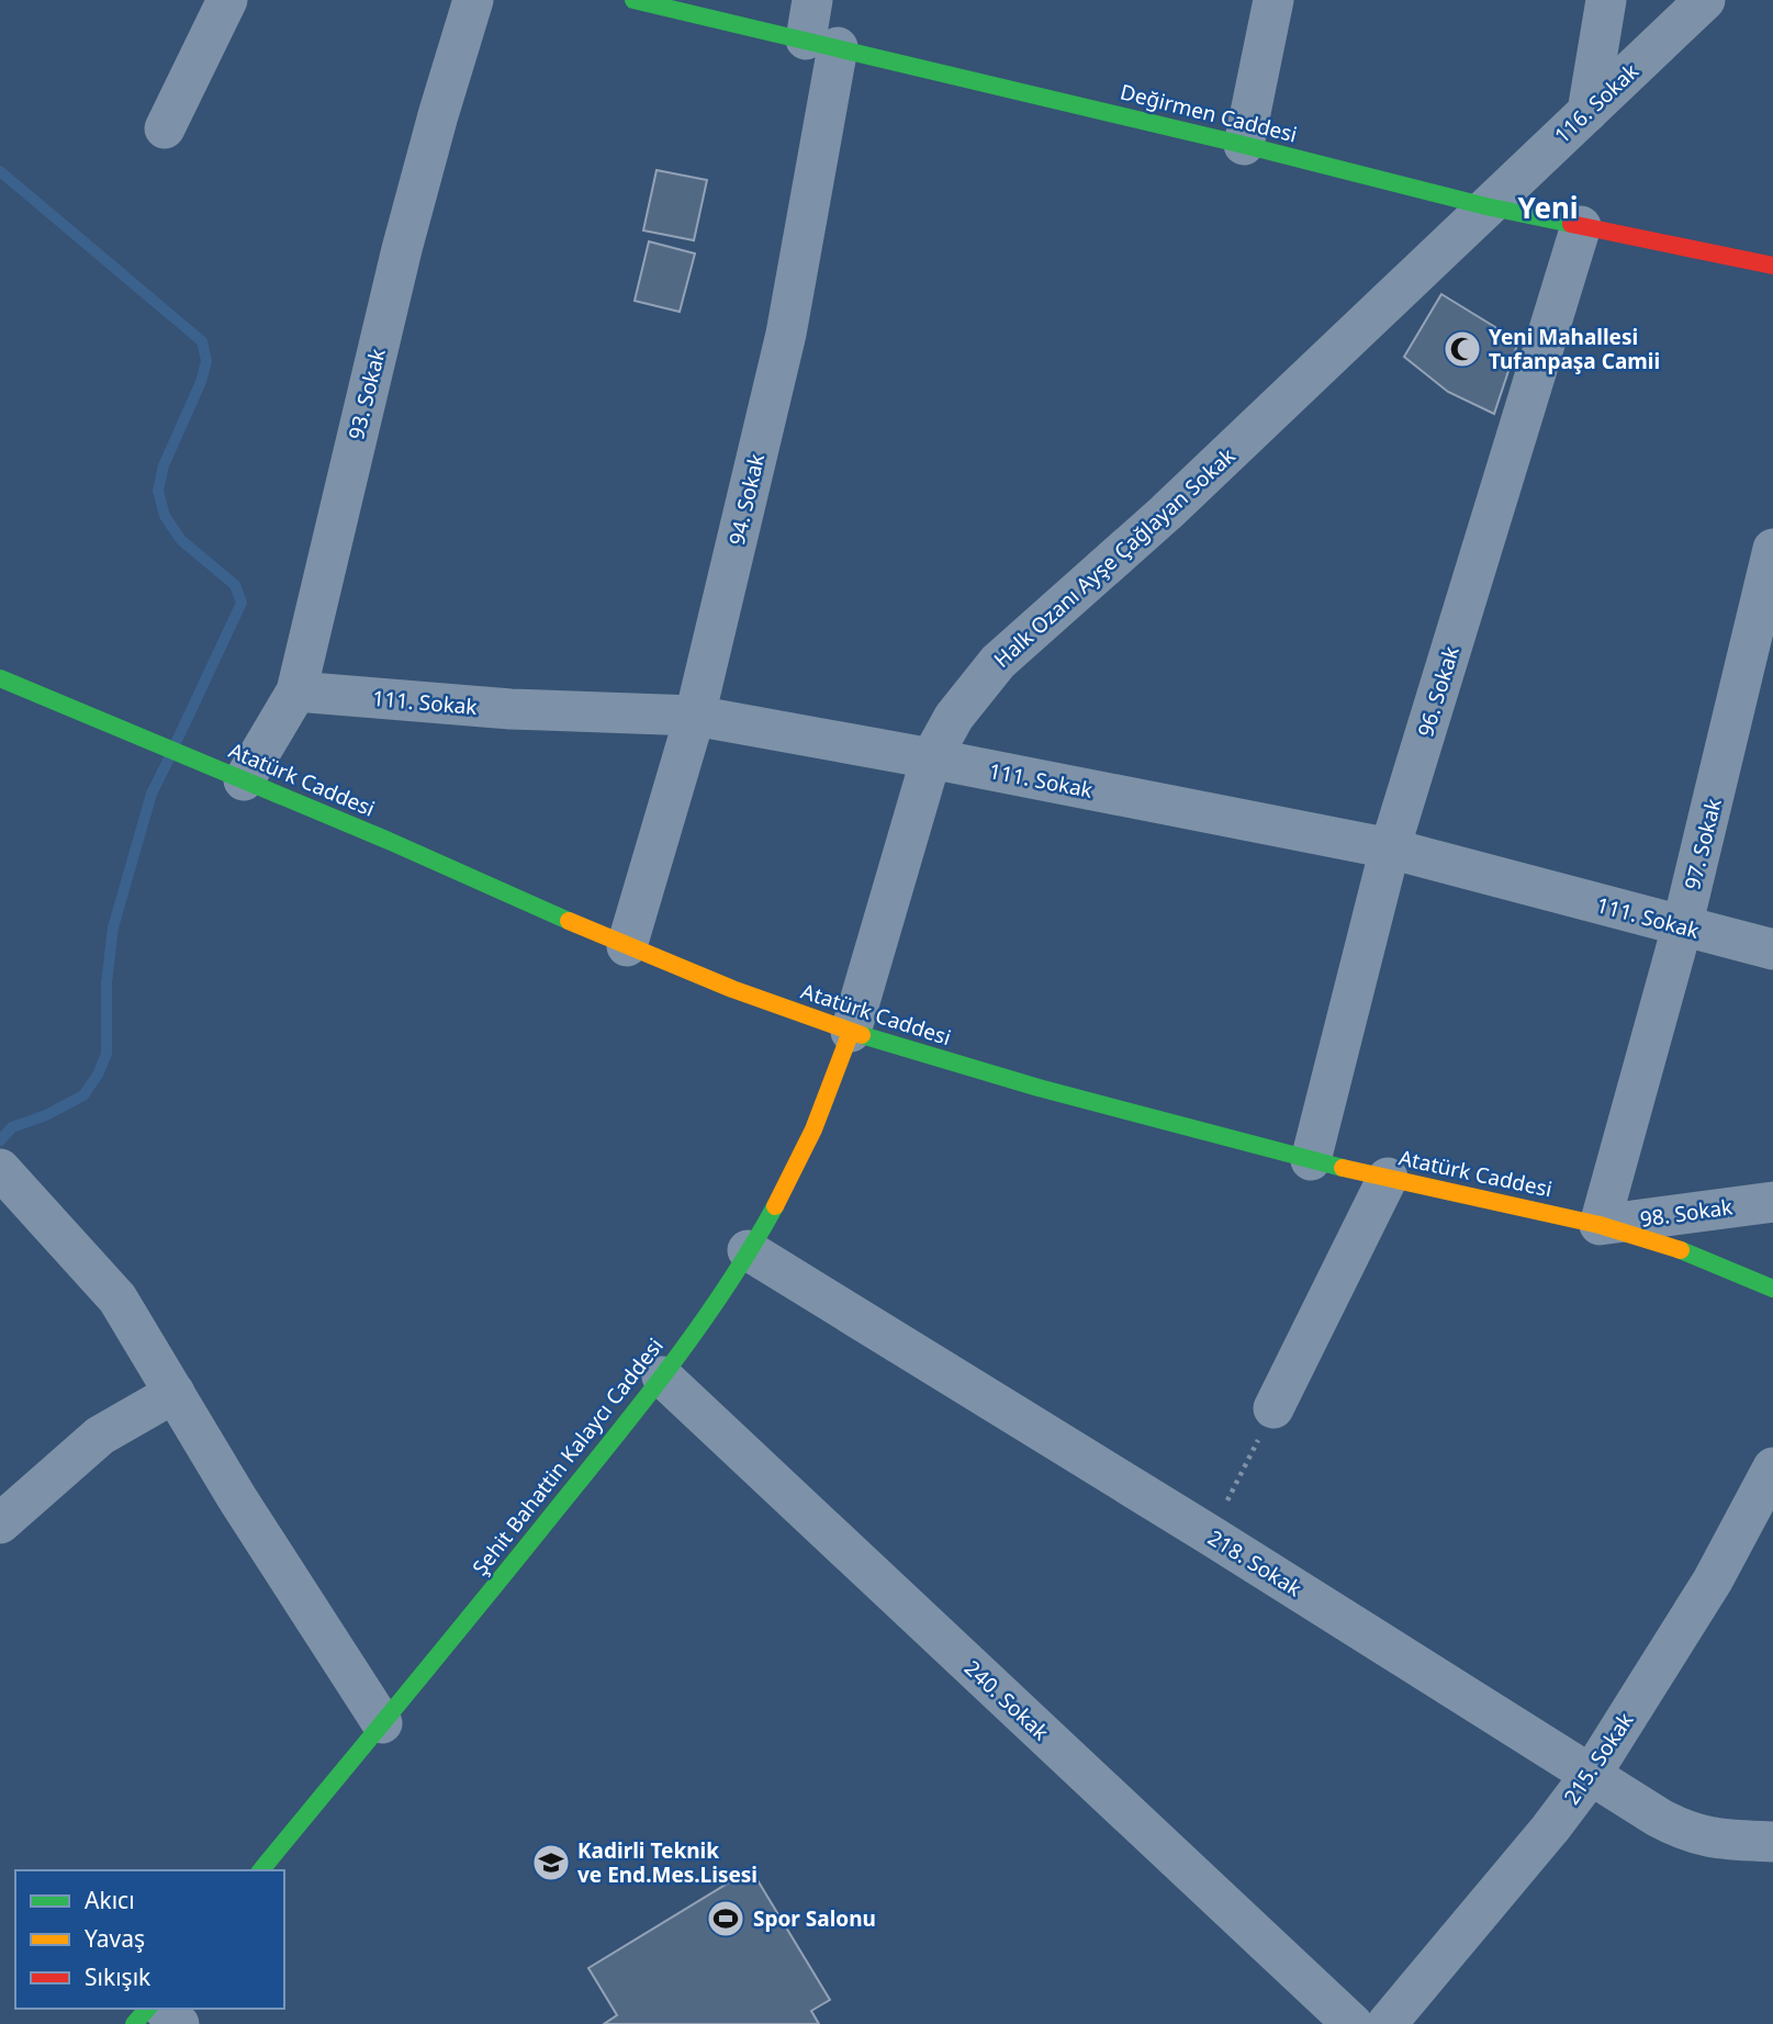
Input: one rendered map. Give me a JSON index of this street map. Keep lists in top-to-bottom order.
{
  "streets": {
    "street": [
      "116. Sokak",
      "Değirmen Caddesi",
      "93. Sokak",
      "94. Sokak",
      "Halk Ozanı Ayşe Çağlayan Sokak",
      "96. Sokak",
      "111. Sokak",
      "Atatürk Caddesi",
      "97. Sokak",
      "98. Sokak",
      "Şehit Bahattin Kalaycı Caddesi",
      "218. Sokak",
      "240. Sokak",
      "215. Sokak"
    ]
  },
  "crossings": [
    ["116. Sokak", "Değirmen Caddesi"],
    ["116. Sokak", "Halk Ozanı Ayşe Çağlayan Sokak"],
    ["Değirmen Caddesi", "94. Sokak"],
    ["Değirmen Caddesi", "Halk Ozanı Ayşe Çağlayan Sokak"],
    ["Değirmen Caddesi", "96. Sokak"],
    ["93. Sokak", "111. Sokak"],
    ["93. Sokak", "Atatürk Caddesi"],
    ["94. Sokak", "111. Sokak"],
    ["94. Sokak", "Atatürk Caddesi"],
    ["Halk Ozanı Ayşe Çağlayan Sokak", "111. Sokak"],
    ["Halk Ozanı Ayşe Çağlayan Sokak", "Atatürk Caddesi"],
    ["Halk Ozanı Ayşe Çağlayan Sokak", "Şehit Bahattin Kalaycı Caddesi"],
    ["96. Sokak", "111. Sokak"],
    ["96. Sokak", "Atatürk Caddesi"],
    ["111. Sokak", "97. Sokak"],
    ["Atatürk Caddesi", "97. Sokak"],
    ["Atatürk Caddesi", "98. Sokak"],
    ["Atatürk Caddesi", "Şehit Bahattin Kalaycı Caddesi"],
    ["97. Sokak", "98. Sokak"],
    ["Şehit Bahattin Kalaycı Caddesi", "218. Sokak"],
    ["Şehit Bahattin Kalaycı Caddesi", "240. Sokak"],
    ["218. Sokak", "215. Sokak"]
  ],
  "districts": ["Yeni"],
  "places": {
    "mosque": ["Yeni Mahallesi Tufanpaşa Camii"],
    "school or university": ["Kadirli Teknik ve End.Mes.Lisesi"],
    "sports": ["Spor Salonu"]
  },
  "legend": ["Akıcı", "Yavaş", "Sıkışık"]
}
